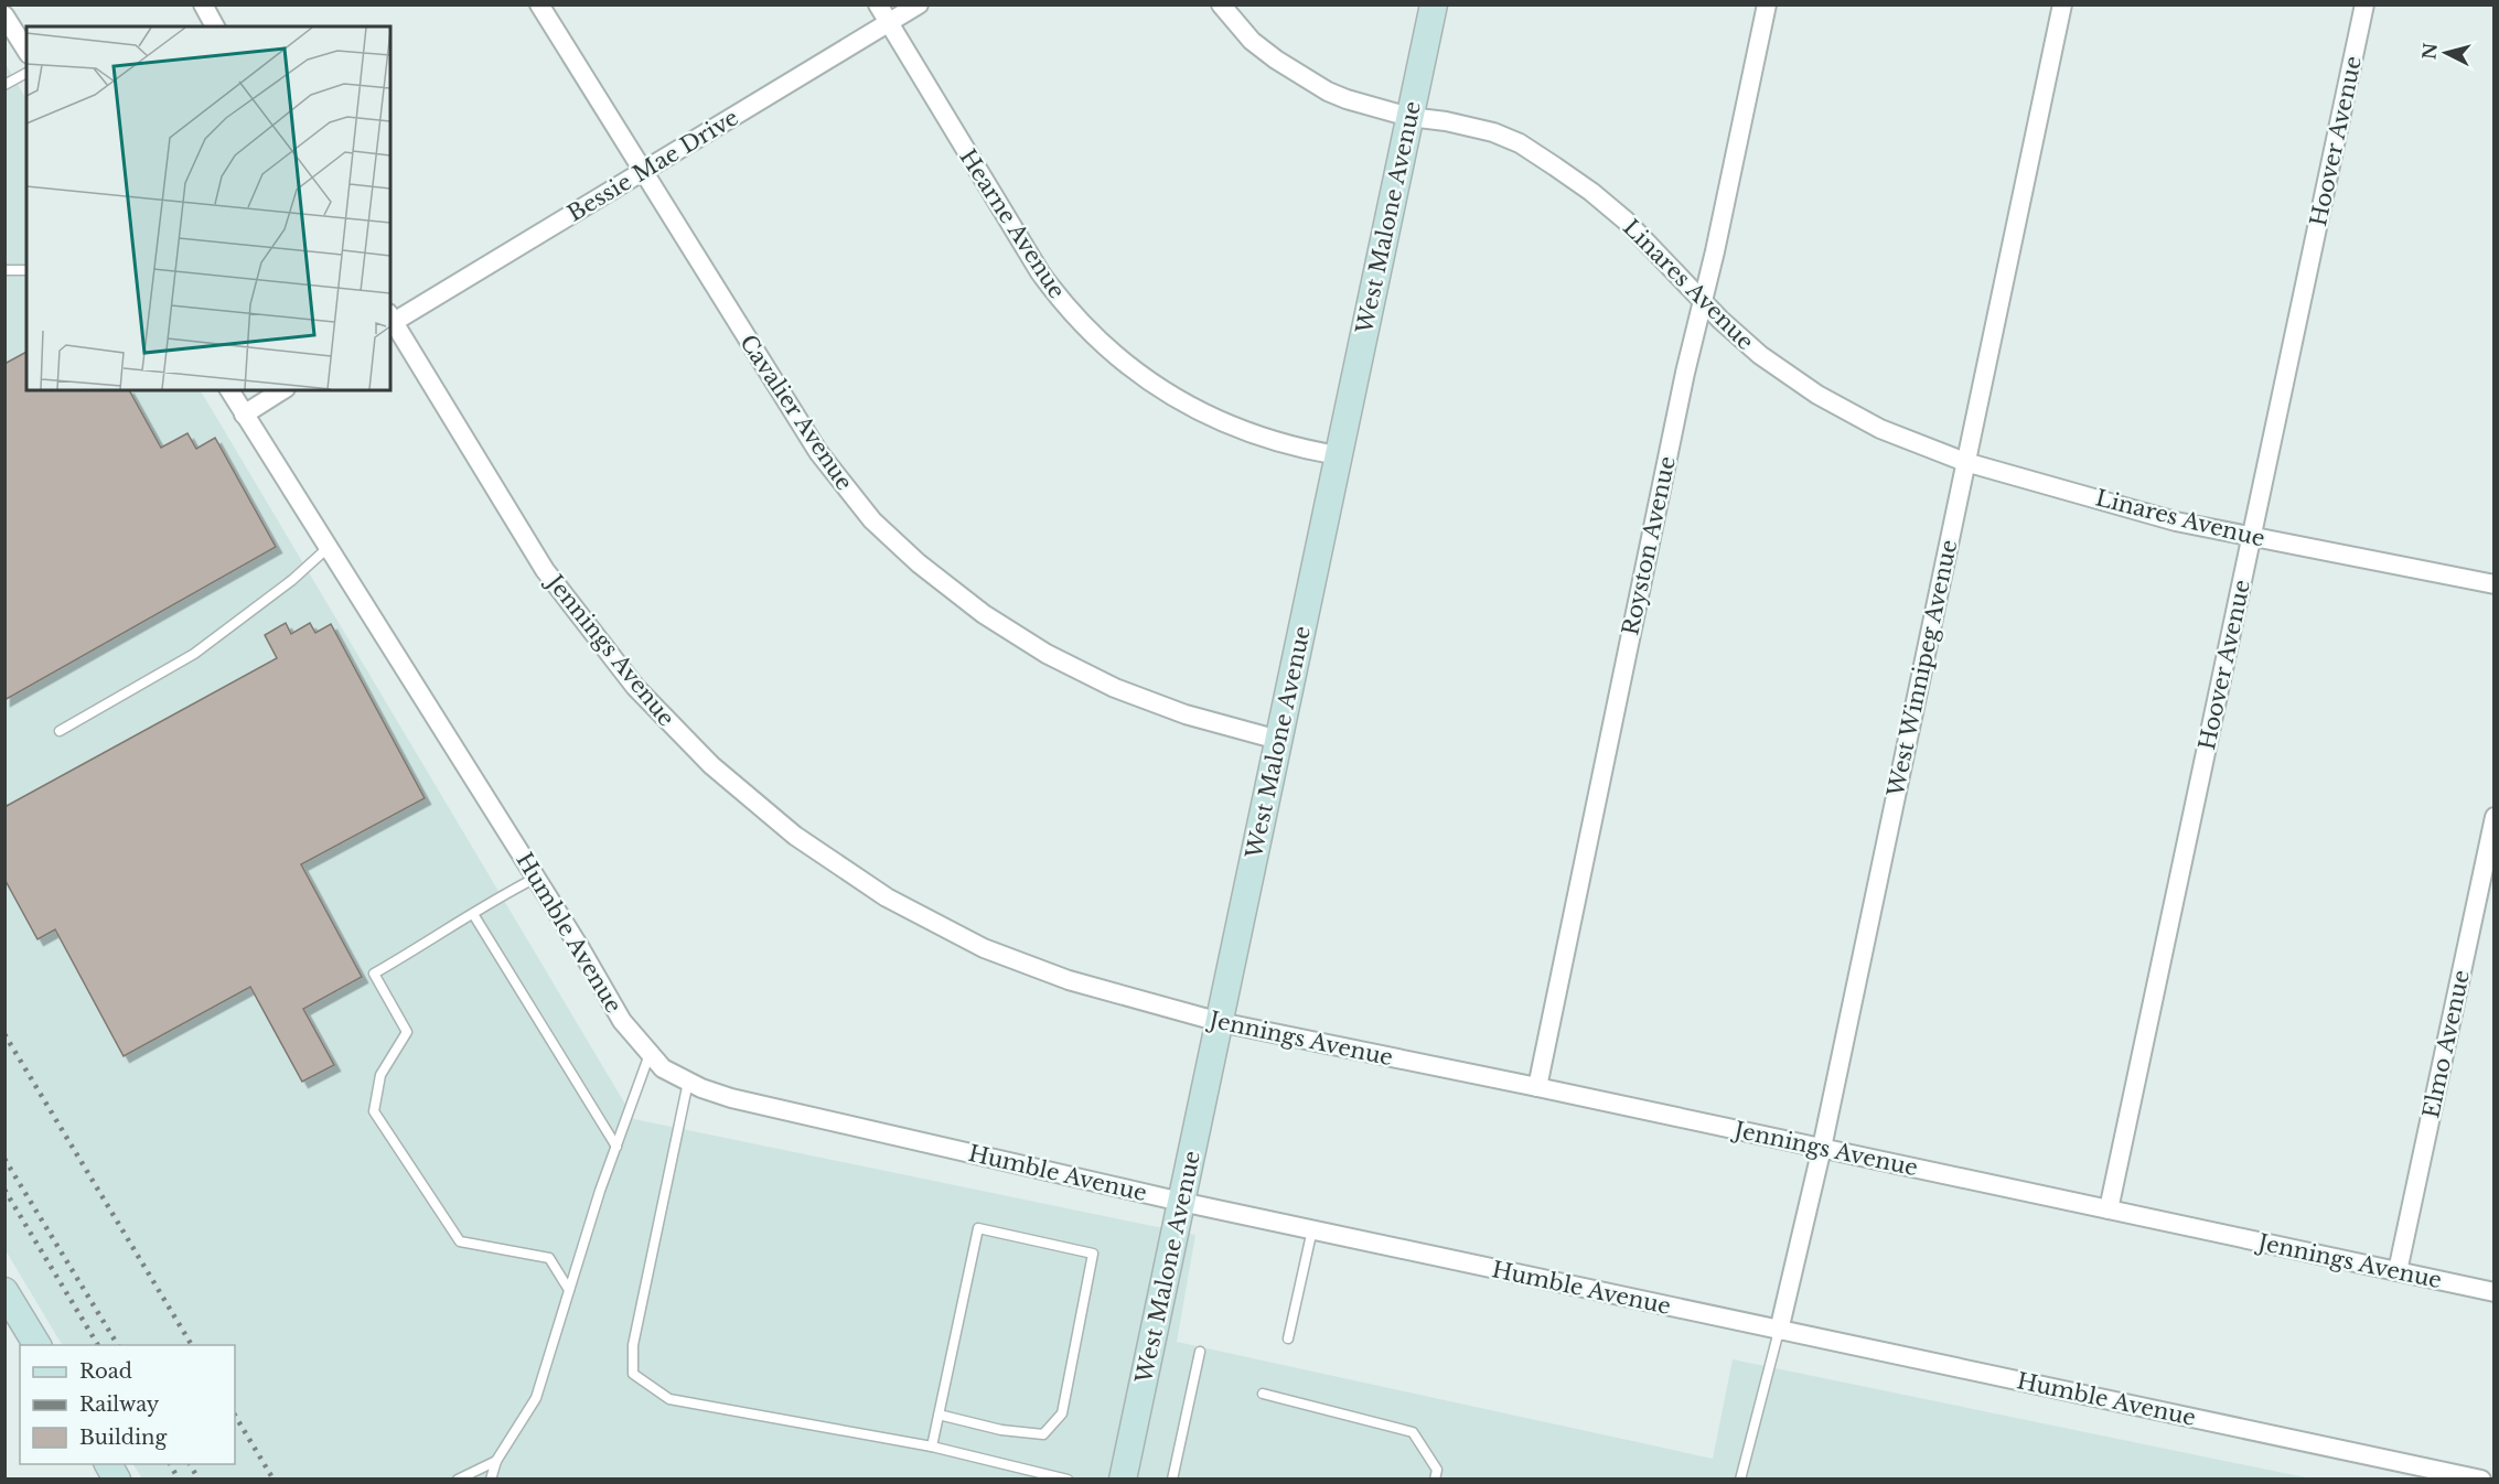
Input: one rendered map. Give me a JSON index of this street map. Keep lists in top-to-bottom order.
{
  "streets": {
    "street": [
      "Hoover Avenue",
      "Bessie Mae Drive",
      "West Malone Avenue",
      "Hearne Avenue",
      "Linares Avenue",
      "Cavalier Avenue",
      "Royston Avenue",
      "Jennings Avenue",
      "West Winnipeg Avenue",
      "Humble Avenue",
      "Elmo Avenue"
    ]
  },
  "crossings": [
    ["Hoover Avenue", "Linares Avenue"],
    ["Hoover Avenue", "Jennings Avenue"],
    ["Bessie Mae Drive", "Hearne Avenue"],
    ["Bessie Mae Drive", "Cavalier Avenue"],
    ["Bessie Mae Drive", "Jennings Avenue"],
    ["West Malone Avenue", "Hearne Avenue"],
    ["West Malone Avenue", "Linares Avenue"],
    ["West Malone Avenue", "Cavalier Avenue"],
    ["West Malone Avenue", "Jennings Avenue"],
    ["West Malone Avenue", "Humble Avenue"],
    ["Linares Avenue", "Royston Avenue"],
    ["Linares Avenue", "West Winnipeg Avenue"],
    ["Royston Avenue", "Jennings Avenue"],
    ["Jennings Avenue", "West Winnipeg Avenue"],
    ["Jennings Avenue", "Elmo Avenue"],
    ["West Winnipeg Avenue", "Humble Avenue"]
  ],
  "legend": ["Road", "Railway", "Building"],
  "north": "left"
}
